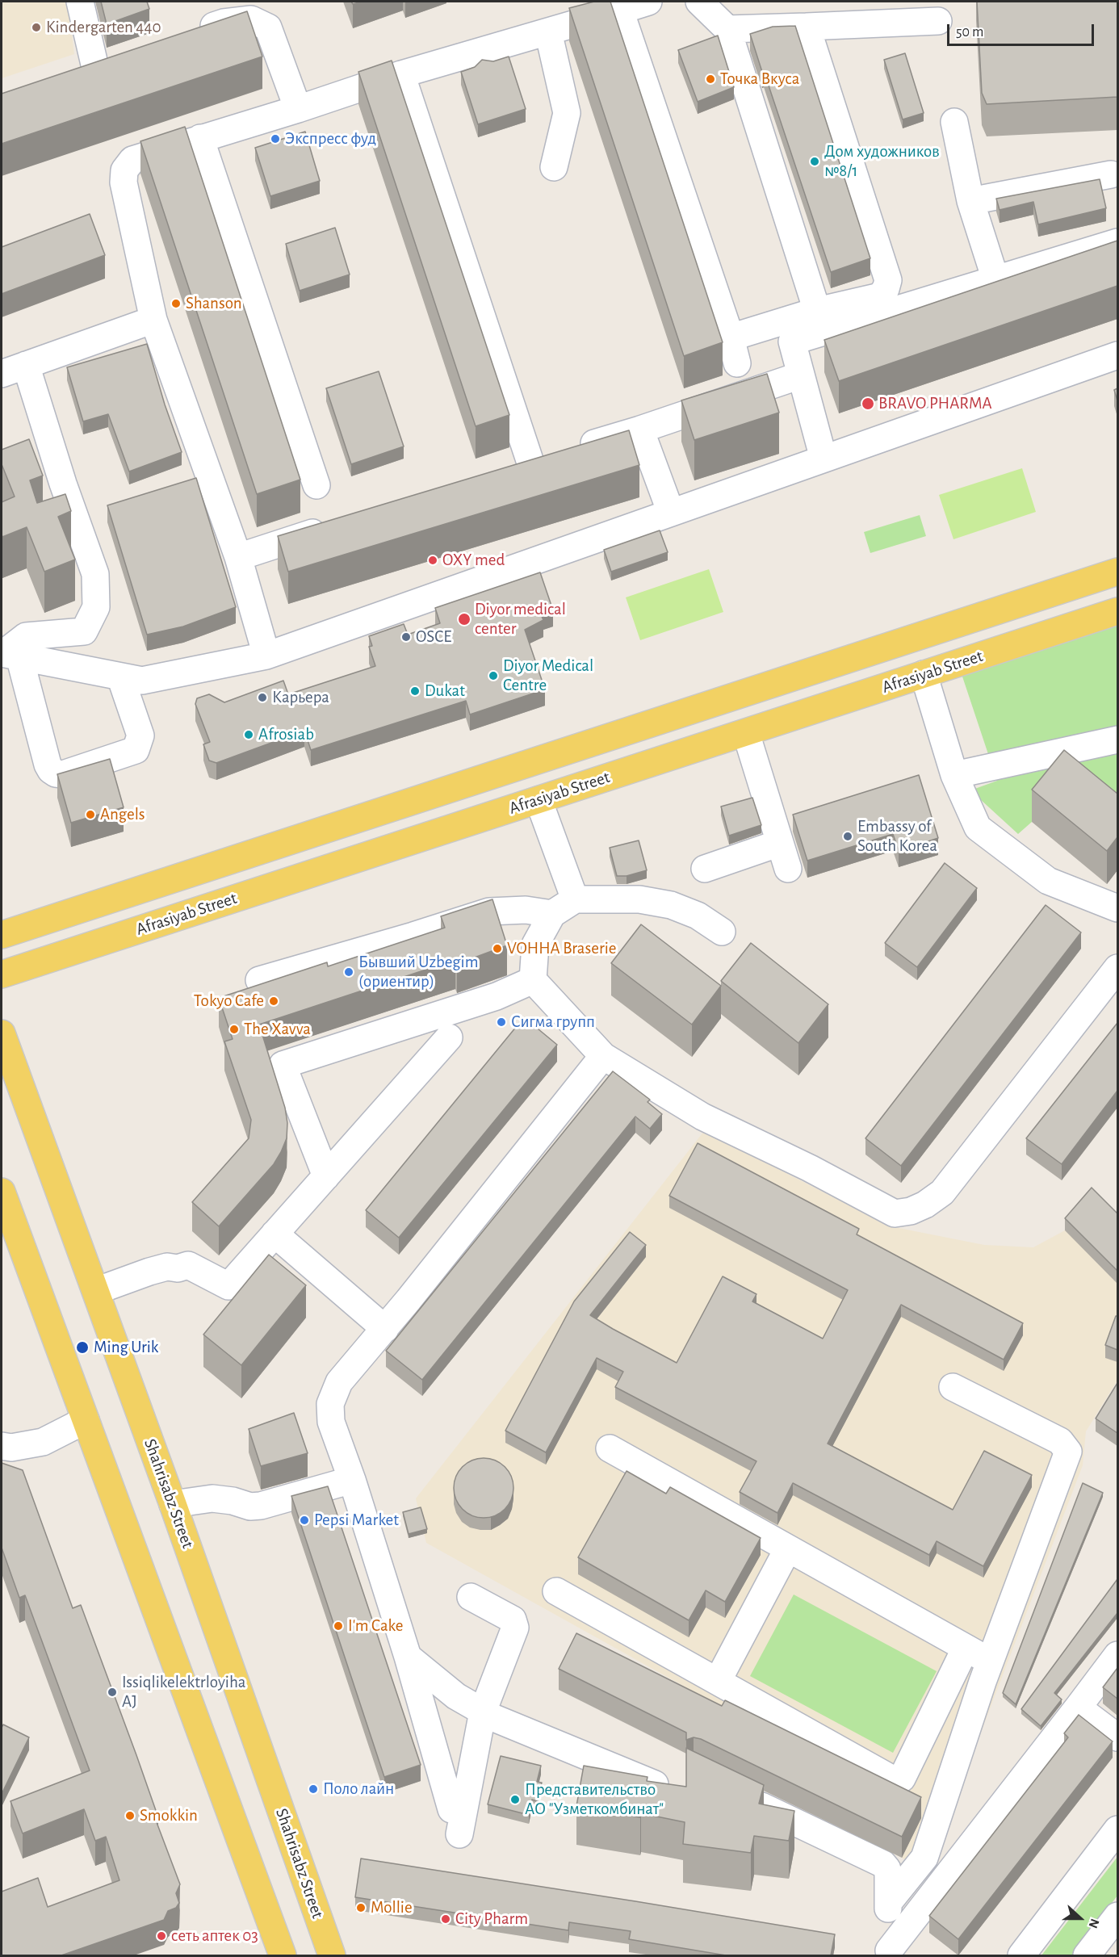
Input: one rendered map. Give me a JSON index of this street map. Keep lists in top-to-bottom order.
{
  "streets": {
    "main road": ["Afrasiyab Street", "Shahrisabz Street"]
  },
  "places": [
    "Kindergarten 440",
    "Точка Вкуса",
    "Экспресс фуд",
    "Дом художников №8/1",
    "Shanson",
    "BRAVO PHARMA",
    "OXY med",
    "Diyor medical center",
    "OSCE",
    "Diyor Medical Centre",
    "Dukat",
    "Карьера",
    "Afrosiab",
    "Angels",
    "Embassy of South Korea",
    "VOHHA Braserie",
    "Бывший Uzbegim (ориентир)",
    "Tokyo Cafe",
    "Сигма групп",
    "The Xavva",
    "Ming Urik",
    "Pepsi Market",
    "I'm Cake",
    "Issiqlikelektrloyiha AJ",
    "Поло лайн",
    "Представительство АО \"Узметкомбинат\"",
    "Smokkin",
    "Mollie",
    "City Pharm",
    "сеть аптек 03"
  ],
  "scale_bar": "50 m",
  "north": "right"
}
